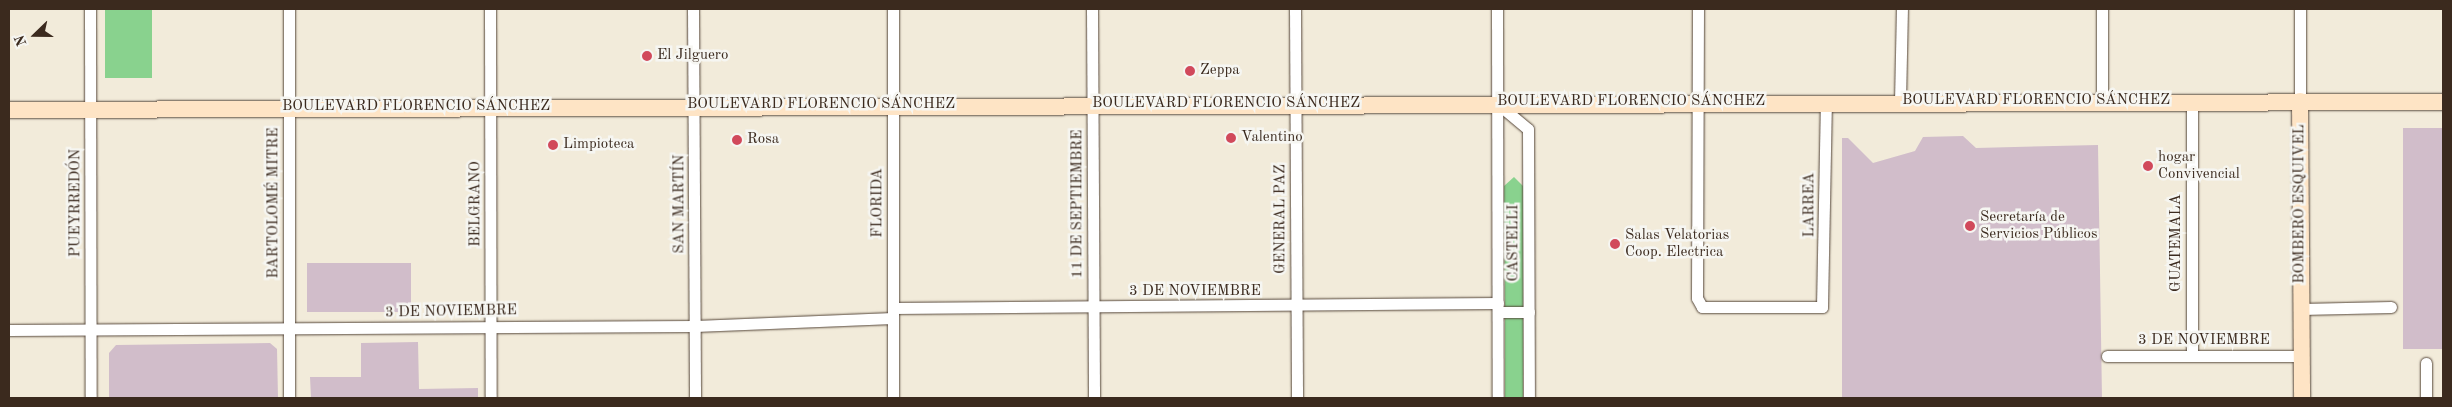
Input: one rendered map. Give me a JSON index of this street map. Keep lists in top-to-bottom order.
{
  "streets": {
    "main road": ["BOULEVARD FLORENCIO SÁNCHEZ", "BOMBERO ESQUIVEL"],
    "street": [
      "PUEYRREDÓN",
      "BARTOLOMÉ MITRE",
      "FLORIDA",
      "BELGRANO",
      "SAN MARTÍN",
      "11 DE SEPTIEMBRE",
      "LARREA",
      "GENERAL PAZ",
      "CASTELLI",
      "GUATEMALA",
      "3 DE NOVIEMBRE"
    ]
  },
  "crossings": [
    ["BOULEVARD FLORENCIO SÁNCHEZ", "PUEYRREDÓN"],
    ["BOULEVARD FLORENCIO SÁNCHEZ", "BARTOLOMÉ MITRE"],
    ["BOULEVARD FLORENCIO SÁNCHEZ", "FLORIDA"],
    ["BOULEVARD FLORENCIO SÁNCHEZ", "BELGRANO"],
    ["BOULEVARD FLORENCIO SÁNCHEZ", "SAN MARTÍN"],
    ["BOULEVARD FLORENCIO SÁNCHEZ", "11 DE SEPTIEMBRE"],
    ["BOULEVARD FLORENCIO SÁNCHEZ", "BOMBERO ESQUIVEL"],
    ["BOULEVARD FLORENCIO SÁNCHEZ", "LARREA"],
    ["BOULEVARD FLORENCIO SÁNCHEZ", "GENERAL PAZ"],
    ["BOULEVARD FLORENCIO SÁNCHEZ", "CASTELLI"],
    ["BOULEVARD FLORENCIO SÁNCHEZ", "GUATEMALA"],
    ["PUEYRREDÓN", "3 DE NOVIEMBRE"],
    ["BARTOLOMÉ MITRE", "3 DE NOVIEMBRE"],
    ["FLORIDA", "3 DE NOVIEMBRE"],
    ["BELGRANO", "3 DE NOVIEMBRE"],
    ["SAN MARTÍN", "3 DE NOVIEMBRE"],
    ["11 DE SEPTIEMBRE", "3 DE NOVIEMBRE"],
    ["BOMBERO ESQUIVEL", "3 DE NOVIEMBRE"],
    ["GENERAL PAZ", "3 DE NOVIEMBRE"],
    ["CASTELLI", "3 DE NOVIEMBRE"],
    ["GUATEMALA", "3 DE NOVIEMBRE"]
  ],
  "places": [
    "El Jilguero",
    "Zeppa",
    "Valentino",
    "Rosa",
    "Limpioteca",
    "hogar Convivencial",
    "Secretaría de Servicios Públicos",
    "Salas Velatorias Coop. Electrica"
  ],
  "north": "left"
}
